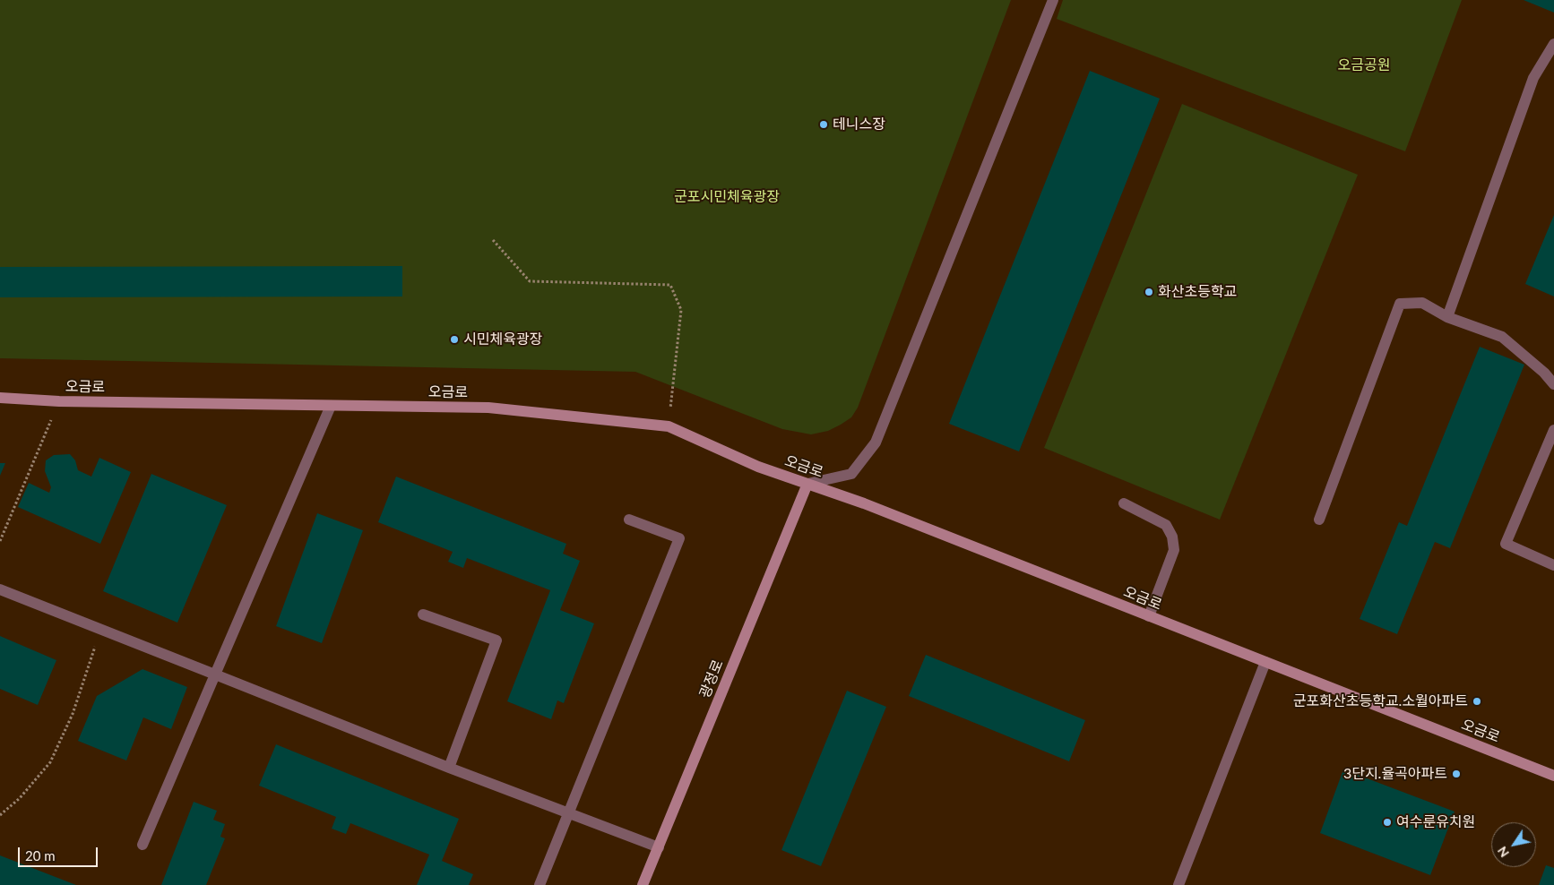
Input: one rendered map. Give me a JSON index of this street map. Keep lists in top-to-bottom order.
{
  "streets": {
    "street": ["오금로", "광정로"]
  },
  "crossings": [
    ["오금로", "광정로"]
  ],
  "parks": ["오금공원", "군포시민체육광장"],
  "places": [
    "테니스장",
    "화산초등학교",
    "시민체육광장",
    "군포화산초등학교.소월아파트",
    "3단지.율곡아파트",
    "여수룬유치원"
  ],
  "scale_bar": "20 m",
  "north": "bottom left"
}
